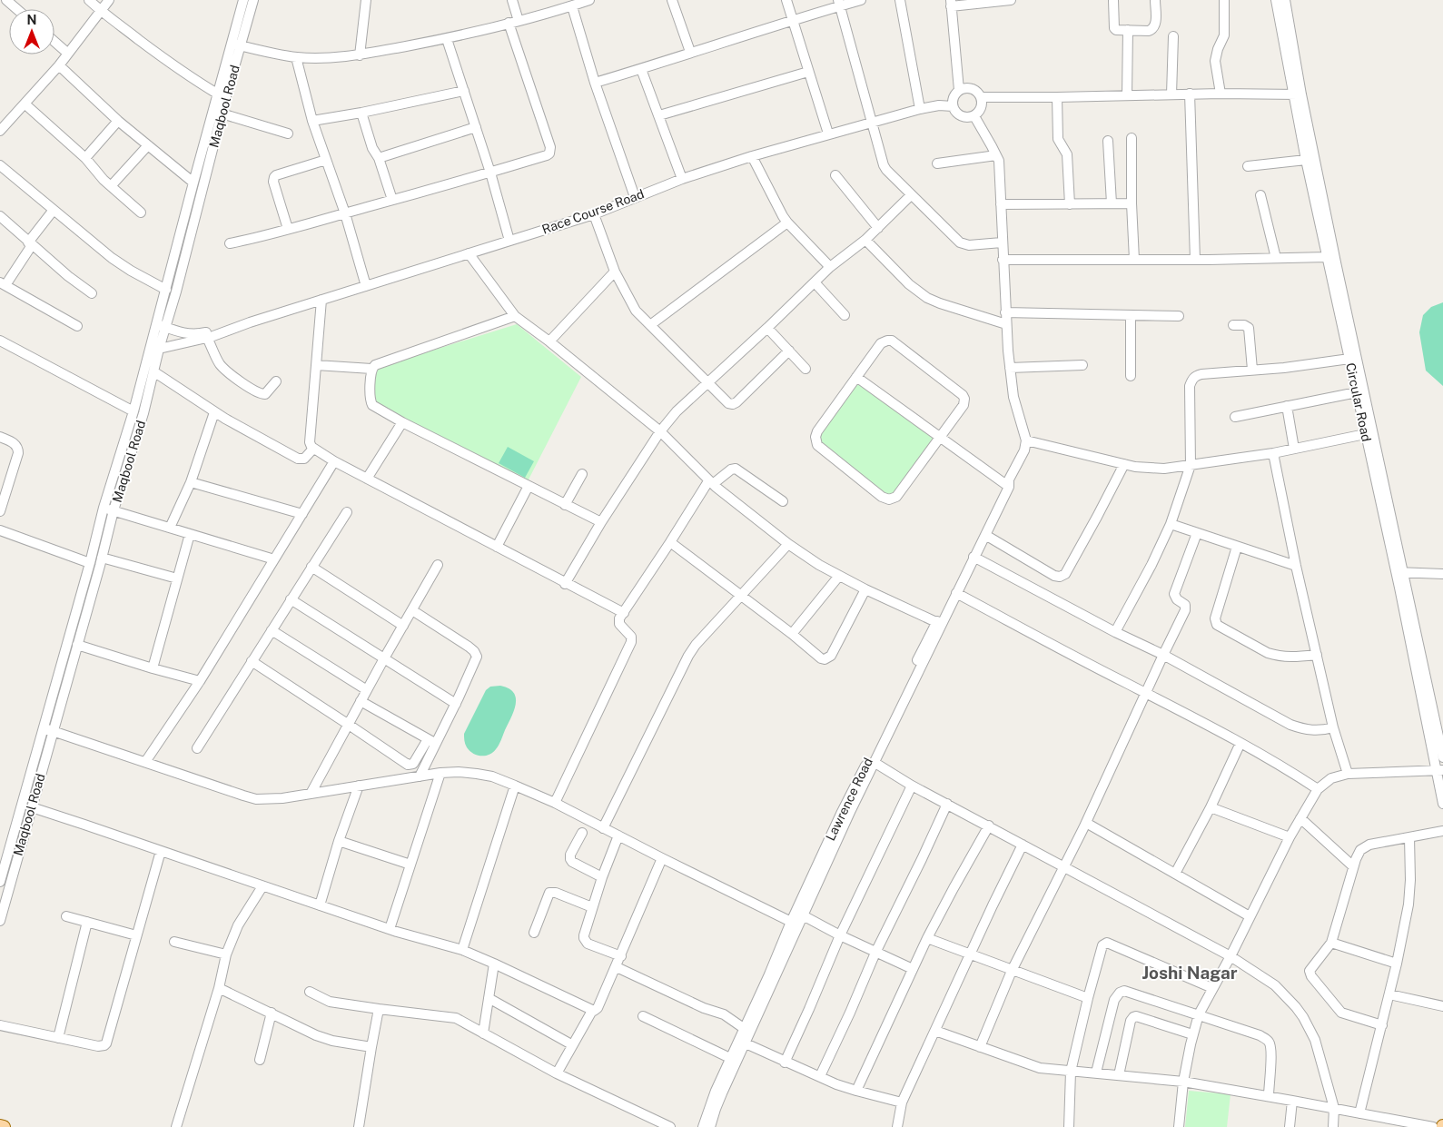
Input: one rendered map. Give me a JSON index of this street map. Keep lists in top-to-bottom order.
{
  "streets": {
    "street": [
      "Maqbool Road",
      "Race Course Road",
      "Circular Road",
      "Lawrence Road"
    ]
  },
  "crossings": [
    ["Maqbool Road", "Race Course Road"]
  ],
  "districts": ["Joshi Nagar"],
  "north": "top"
}
